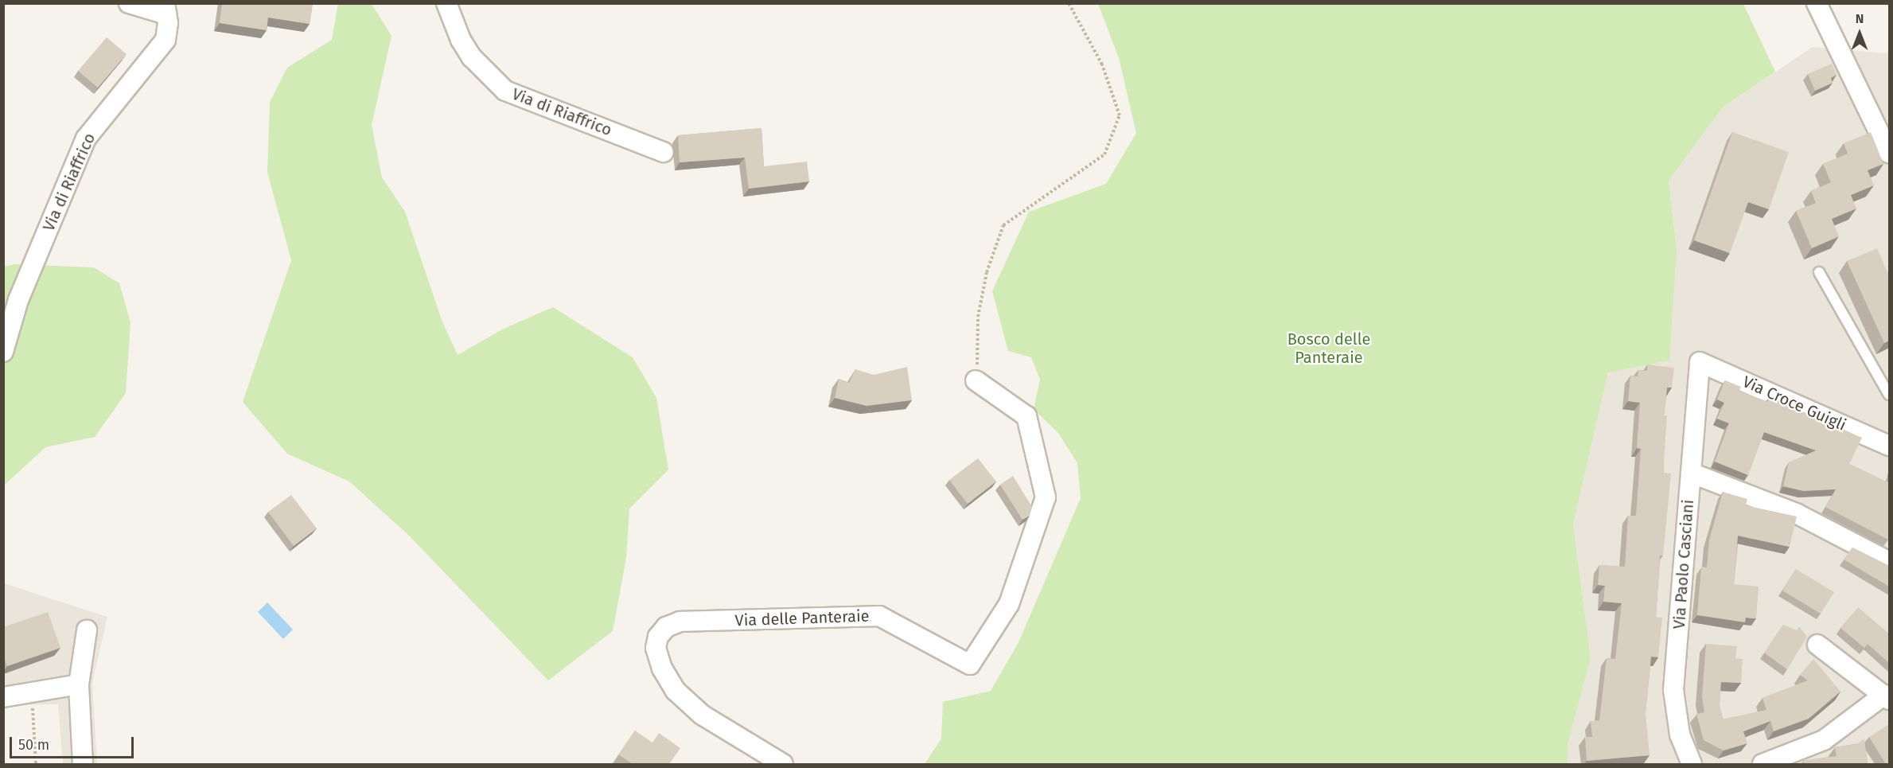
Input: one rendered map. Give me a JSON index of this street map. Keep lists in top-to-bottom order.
{
  "streets": {
    "street": [
      "Via di Riaffrico",
      "Via Croce Guigli",
      "Via Paolo Casciani",
      "Via delle Panteraie"
    ]
  },
  "crossings": [
    ["Via Croce Guigli", "Via Paolo Casciani"]
  ],
  "parks": ["Bosco delle Panteraie"],
  "scale_bar": "50 m",
  "north": "top"
}
